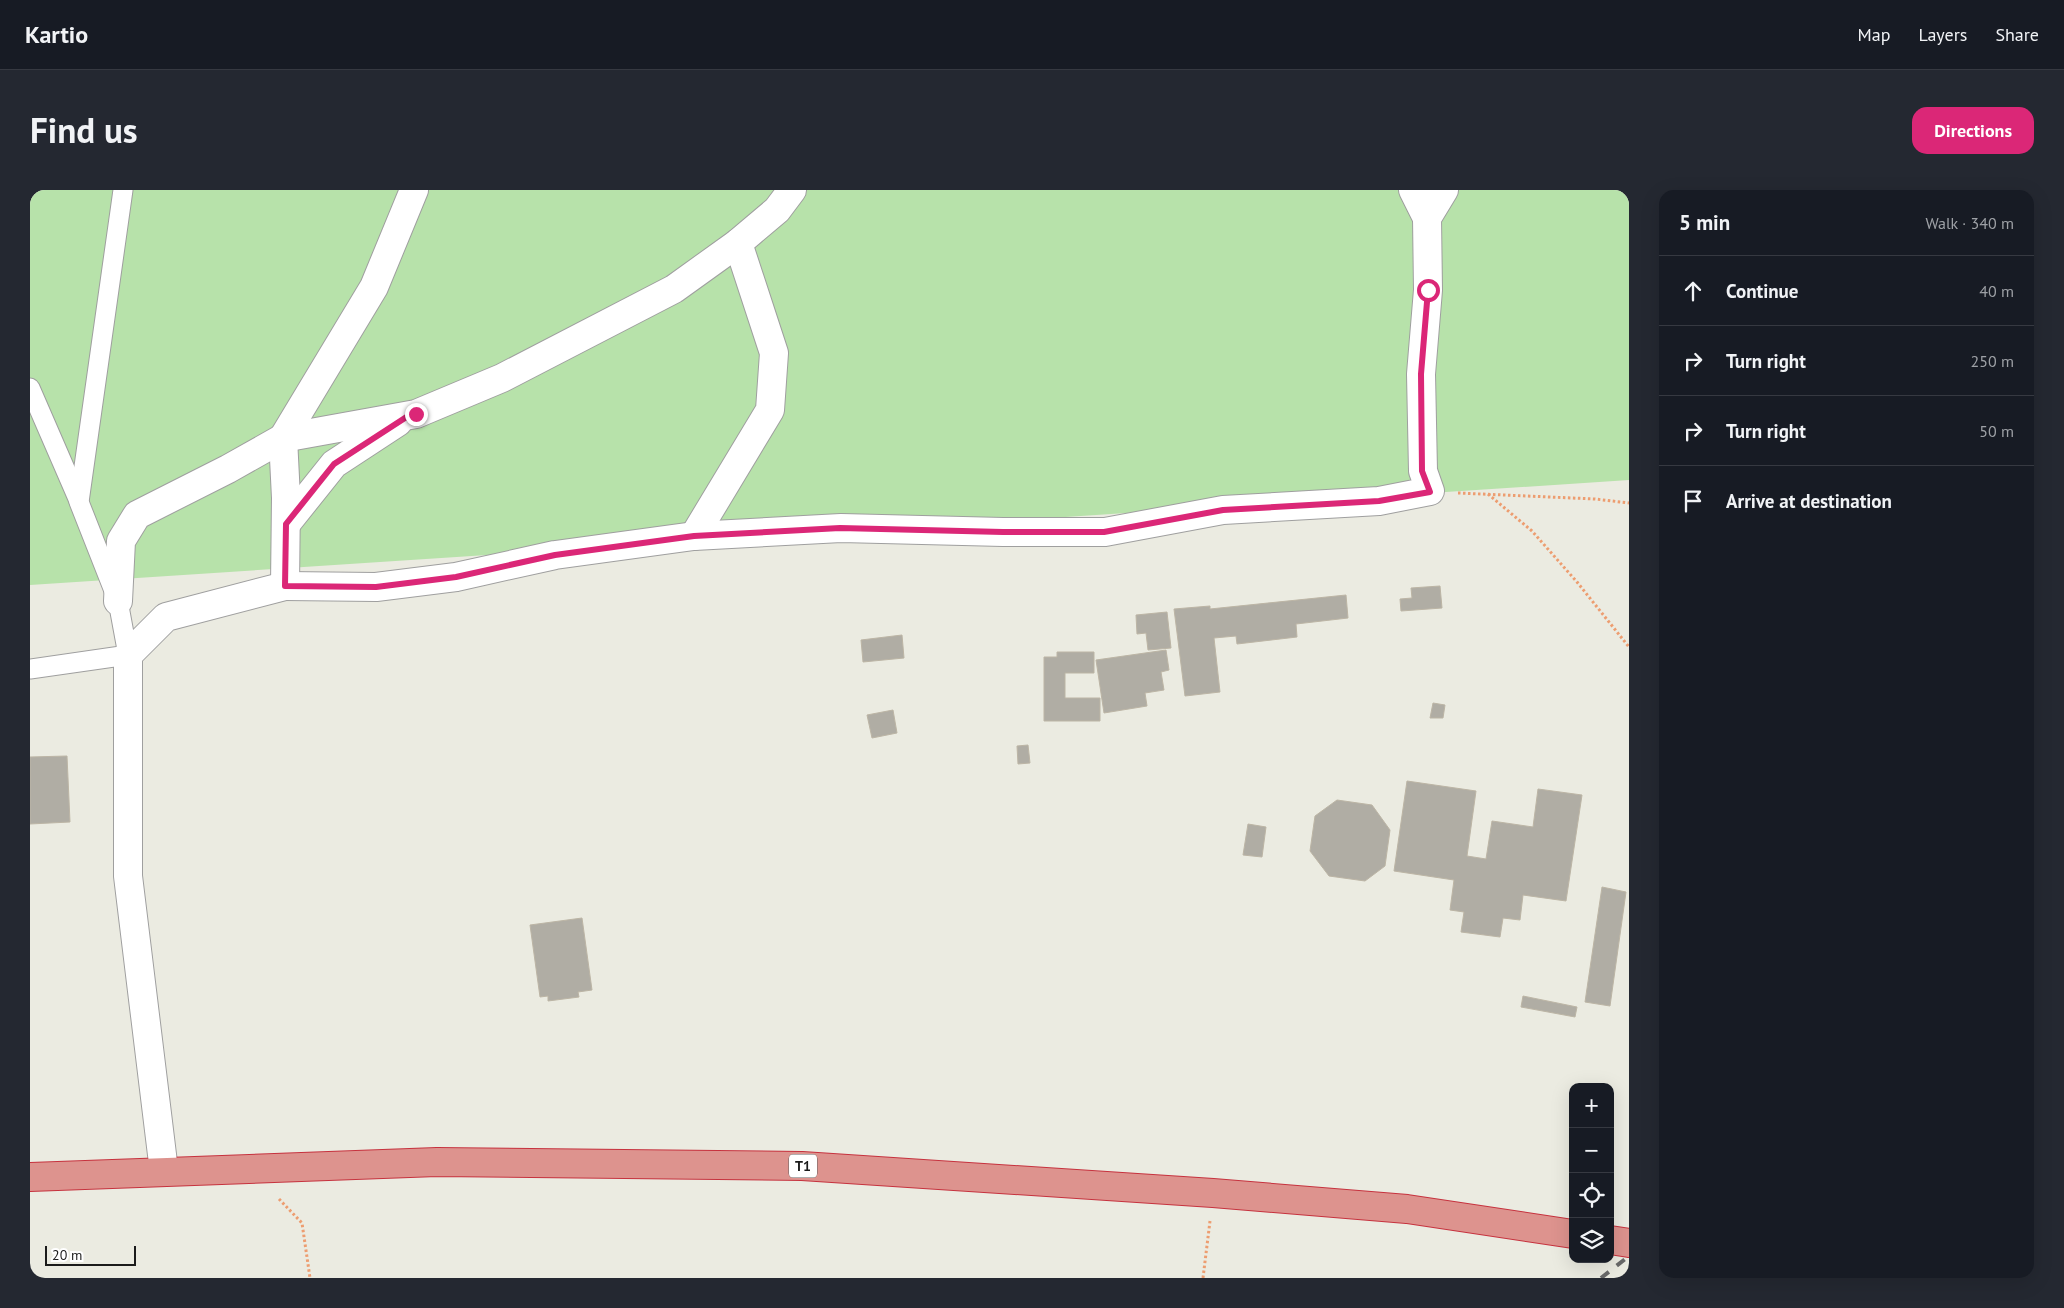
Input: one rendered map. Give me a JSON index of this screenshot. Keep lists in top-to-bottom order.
{
  "streets": {
    "highway": ["T1"]
  },
  "scale_bar": "20 m",
  "page": {
    "header": "Kartio",
    "nav": ["Map", "Layers", "Share"],
    "title": "Find us",
    "buttons": "Directions",
    "heading": ["5 min", "Walk · 340 m"],
    "list": [
      ["Continue", "40 m"],
      ["Turn right", "250 m"],
      ["Turn right", "50 m"],
      "Arrive at destination"
    ],
    "map_buttons": ["+", "−"],
    "scale": "20 m"
  }
}
